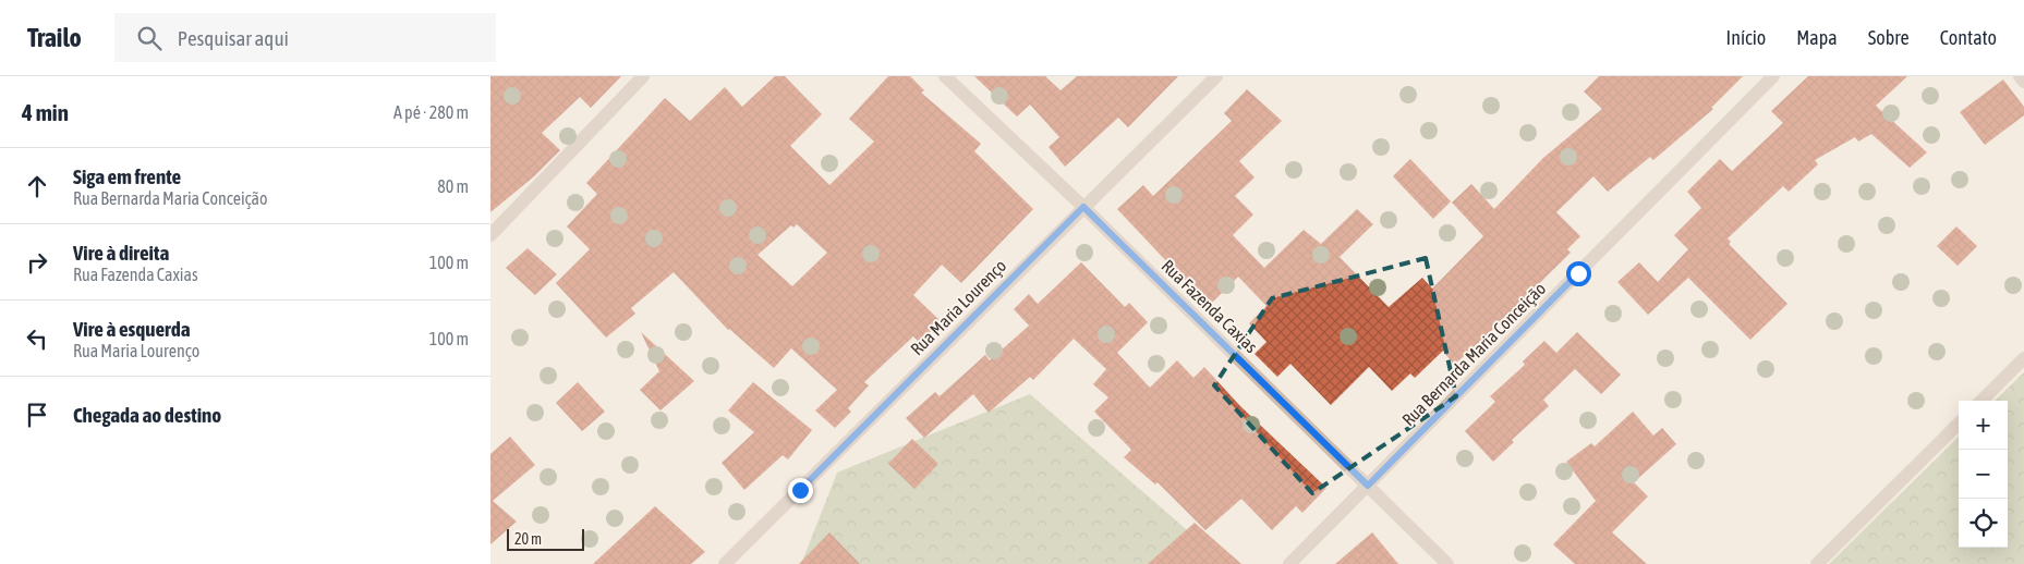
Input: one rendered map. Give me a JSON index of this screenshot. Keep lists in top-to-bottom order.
{
  "streets": {
    "street": ["Rua Fazenda Caxias", "Rua Maria Lourenço", "Rua Bernarda Maria Conceição"]
  },
  "crossings": [
    ["Rua Fazenda Caxias", "Rua Maria Lourenço"],
    ["Rua Fazenda Caxias", "Rua Bernarda Maria Conceição"]
  ],
  "scale_bar": "20 m",
  "page": {
    "header": "Trailo",
    "search": "Pesquisar aqui",
    "nav": [
      "Início",
      "Mapa",
      "Sobre",
      "Contato"
    ],
    "heading": ["4 min", "A pé · 280 m"],
    "list": [
      ["Siga em frente", "Rua Bernarda Maria Conceição", "80 m"],
      ["Vire à direita", "Rua Fazenda Caxias", "100 m"],
      ["Vire à esquerda", "Rua Maria Lourenço", "100 m"],
      "Chegada ao destino"
    ],
    "map_buttons": ["+", "−"],
    "scale": "20 m"
  }
}
